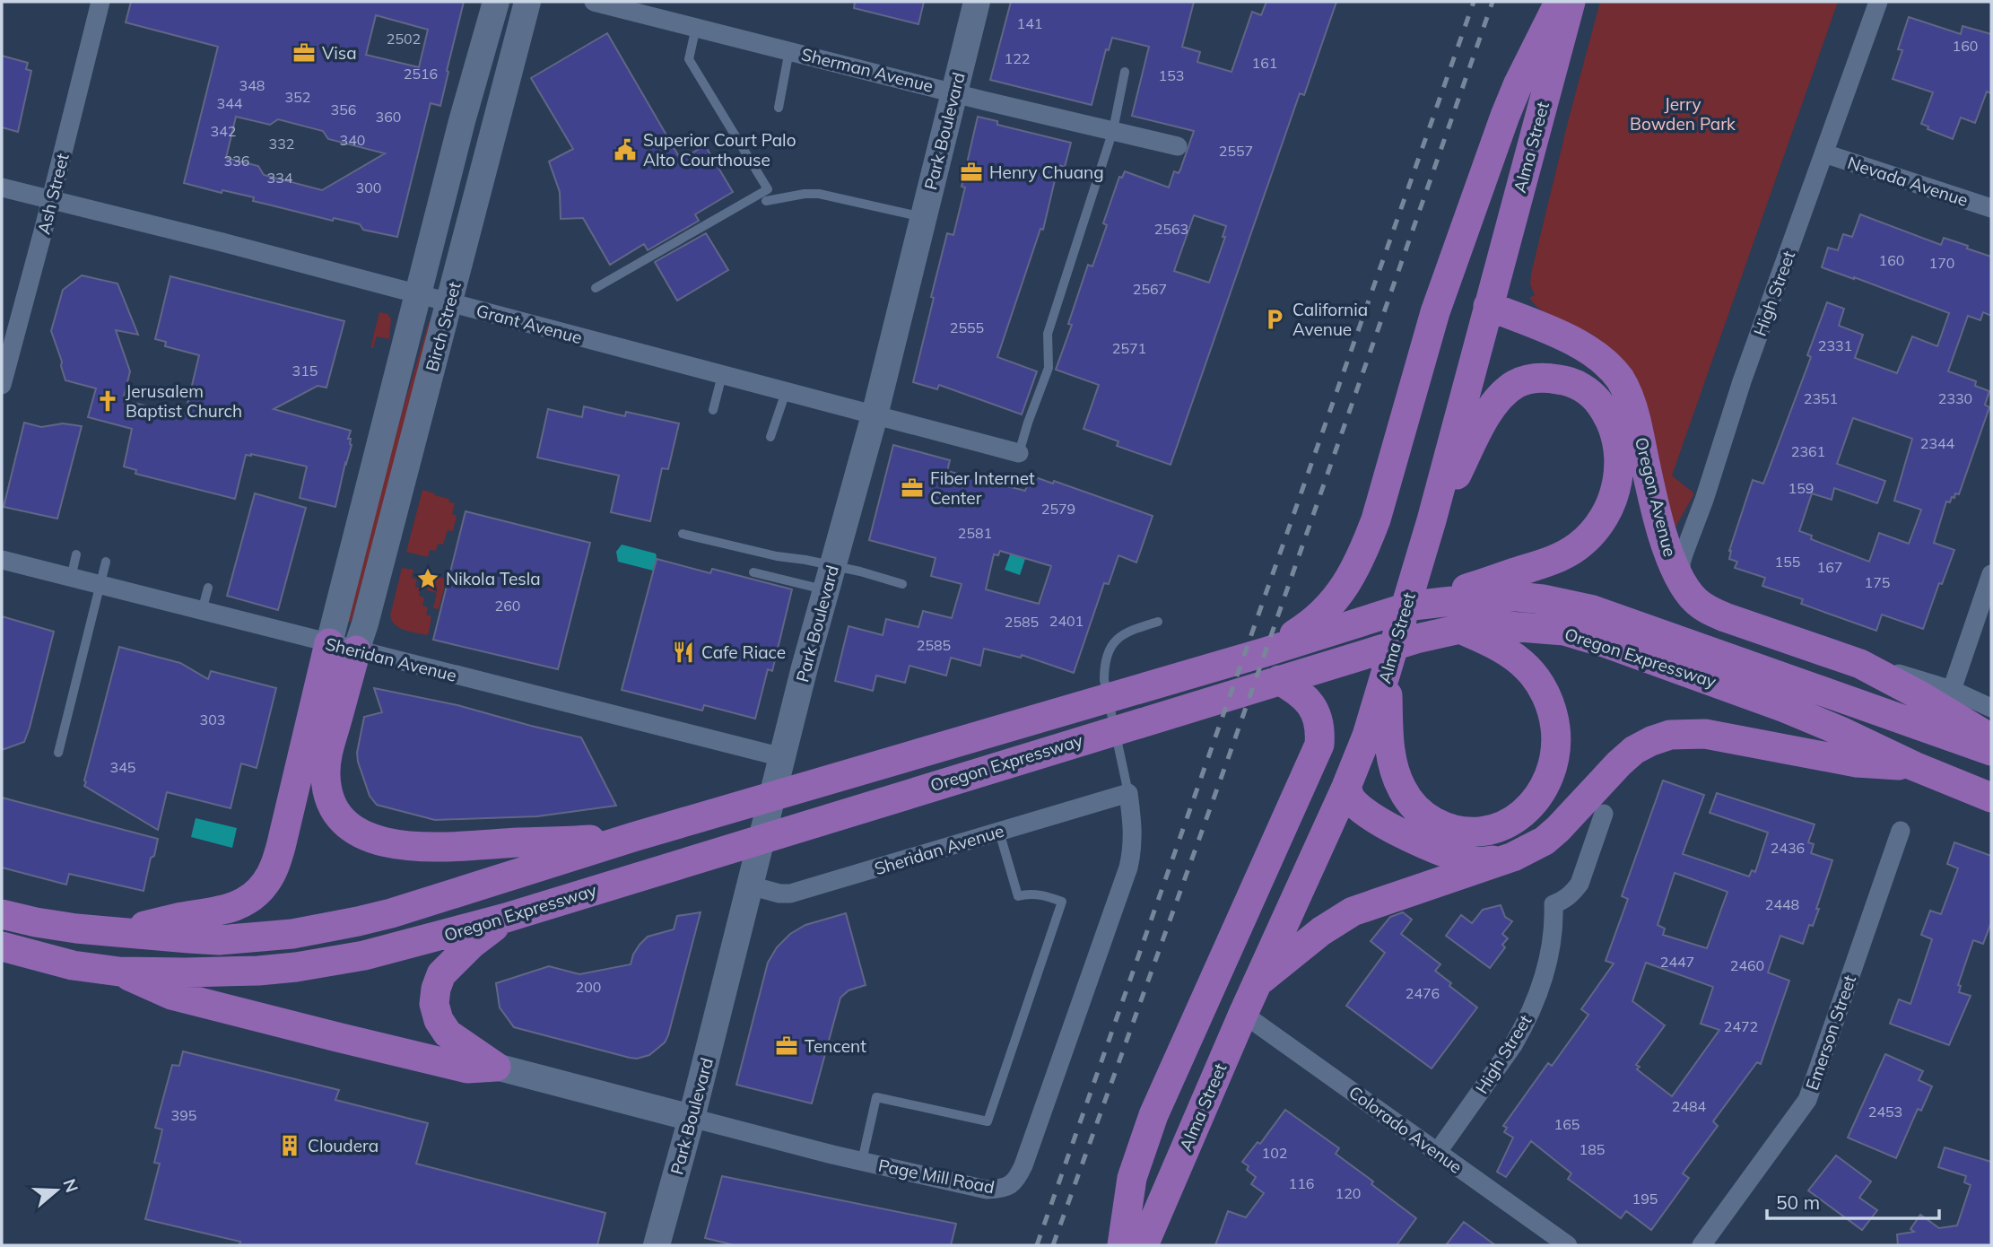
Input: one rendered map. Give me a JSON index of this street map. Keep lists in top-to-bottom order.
{
  "streets": {
    "main road": ["Alma Street", "Oregon Avenue", "Oregon Expressway"],
    "street": [
      "Sherman Avenue",
      "Park Boulevard",
      "Nevada Avenue",
      "Ash Street",
      "High Street",
      "Grant Avenue",
      "Birch Street",
      "Sheridan Avenue",
      "Emerson Street",
      "Colorado Avenue",
      "Page Mill Road"
    ]
  },
  "crossings": [
    ["Sherman Avenue", "Park Boulevard"],
    ["Park Boulevard", "Grant Avenue"],
    ["Park Boulevard", "Sheridan Avenue"],
    ["Park Boulevard", "Page Mill Road"],
    ["Alma Street", "Oregon Avenue"],
    ["Alma Street", "Oregon Expressway"],
    ["Alma Street", "Colorado Avenue"],
    ["Nevada Avenue", "High Street"],
    ["Ash Street", "Grant Avenue"],
    ["High Street", "Oregon Avenue"],
    ["High Street", "Colorado Avenue"],
    ["Grant Avenue", "Birch Street"],
    ["Birch Street", "Sheridan Avenue"],
    ["Sheridan Avenue", "Page Mill Road"]
  ],
  "parks": ["Jerry Bowden Park"],
  "places": {
    "office": [
      "Visa",
      "Henry Chuang",
      "Fiber Internet Center",
      "Tencent"
    ],
    "public building": ["Superior Court Palo Alto Courthouse"],
    "parking": ["California Avenue"],
    "church": ["Jerusalem Baptist Church"],
    "place": ["Nikola Tesla"],
    "restaurant": ["Cafe Riace"],
    "building": ["Cloudera"]
  },
  "house_numbers": [
    "141",
    "2502",
    "160",
    "122",
    "161",
    "2516",
    "153",
    "348",
    "352",
    "344",
    "356",
    "360",
    "342",
    "340",
    "332",
    "2557",
    "336",
    "334",
    "300",
    "2563",
    "160",
    "170",
    "2567",
    "2555",
    "2331",
    "2571",
    "315",
    "2351",
    "2330",
    "2344",
    "2361",
    "159",
    "2579",
    "2581",
    "155",
    "167",
    "175",
    "260",
    "2401",
    "2585",
    "2585",
    "303",
    "345",
    "2436",
    "2448",
    "2447",
    "2460",
    "200",
    "2476",
    "2472",
    "2484",
    "2453",
    "395",
    "165",
    "185",
    "102",
    "116",
    "120",
    "195"
  ],
  "scale_bar": "50 m",
  "north": "right"
}
